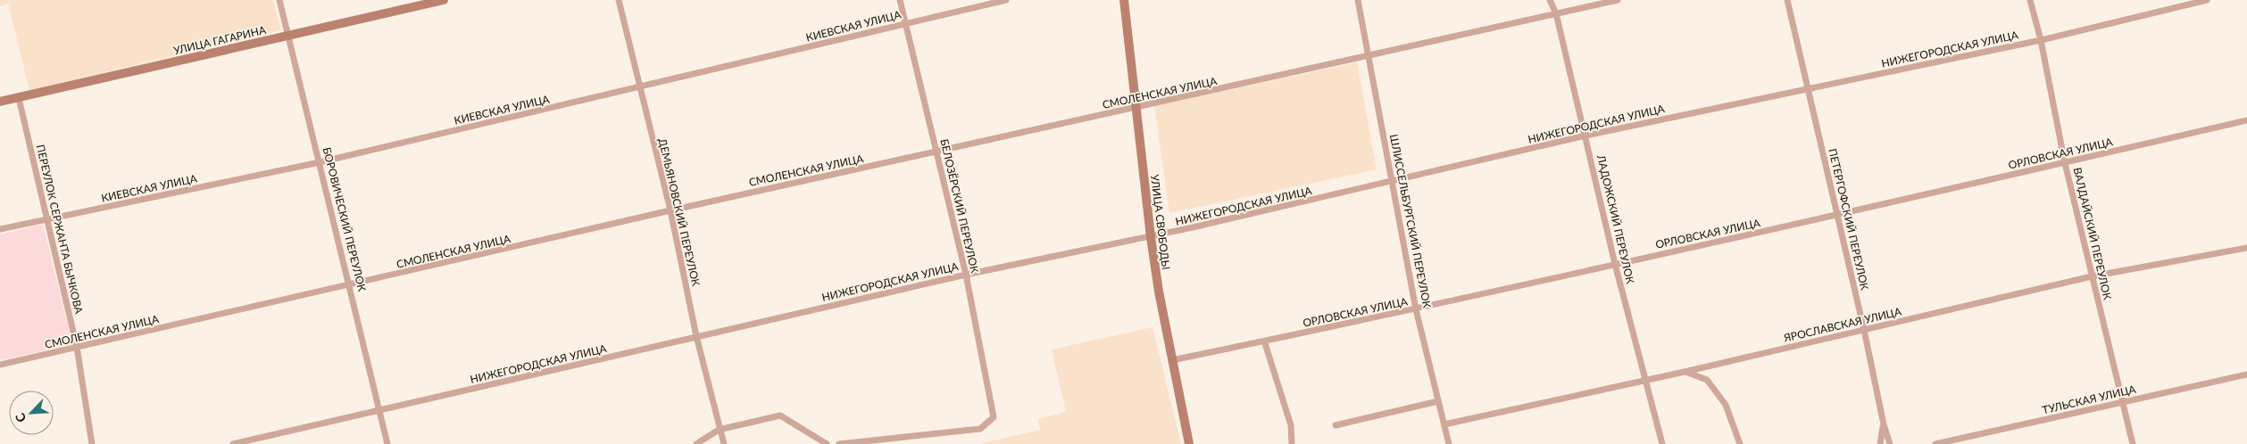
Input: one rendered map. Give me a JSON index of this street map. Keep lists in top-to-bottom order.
{
  "streets": {
    "street": [
      "КИЕВСКАЯ УЛИЦА",
      "УЛИЦА ГАГАРИНА",
      "НИЖЕГОРОДСКАЯ УЛИЦА",
      "СМОЛЕНСКАЯ УЛИЦА",
      "ОРЛОВСКАЯ УЛИЦА",
      "БЕЛОЗЁРСКИЙ ПЕРЕУЛОК",
      "ДЕМЬЯНОВСКИЙ ПЕРЕУЛОК",
      "БОРОВИЧЕСКИЙ ПЕРЕУЛОК",
      "ЛАДОЖСКИЙ ПЕРЕУЛОК",
      "ПЕТЕРГОФСКИЙ ПЕРЕУЛОК",
      "ШЛИССЕЛЬБУРГСКИЙ ПЕРЕУЛОК",
      "УЛИЦА СВОБОДЫ",
      "ПЕРЕУЛОК СЕРЖАНТА БЫЧКОВА",
      "ВАЛДАЙСКИЙ ПЕРЕУЛОК",
      "ЯРОСЛАВСКАЯ УЛИЦА",
      "ТУЛЬСКАЯ УЛИЦА"
    ]
  },
  "crossings": [
    ["КИЕВСКАЯ УЛИЦА", "БЕЛОЗЁРСКИЙ ПЕРЕУЛОК"],
    ["КИЕВСКАЯ УЛИЦА", "ДЕМЬЯНОВСКИЙ ПЕРЕУЛОК"],
    ["КИЕВСКАЯ УЛИЦА", "БОРОВИЧЕСКИЙ ПЕРЕУЛОК"],
    ["КИЕВСКАЯ УЛИЦА", "ПЕРЕУЛОК СЕРЖАНТА БЫЧКОВА"],
    ["УЛИЦА ГАГАРИНА", "БОРОВИЧЕСКИЙ ПЕРЕУЛОК"],
    ["УЛИЦА ГАГАРИНА", "ПЕРЕУЛОК СЕРЖАНТА БЫЧКОВА"],
    ["НИЖЕГОРОДСКАЯ УЛИЦА", "БЕЛОЗЁРСКИЙ ПЕРЕУЛОК"],
    ["НИЖЕГОРОДСКАЯ УЛИЦА", "ДЕМЬЯНОВСКИЙ ПЕРЕУЛОК"],
    ["НИЖЕГОРОДСКАЯ УЛИЦА", "БОРОВИЧЕСКИЙ ПЕРЕУЛОК"],
    ["НИЖЕГОРОДСКАЯ УЛИЦА", "ЛАДОЖСКИЙ ПЕРЕУЛОК"],
    ["НИЖЕГОРОДСКАЯ УЛИЦА", "ПЕТЕРГОФСКИЙ ПЕРЕУЛОК"],
    ["НИЖЕГОРОДСКАЯ УЛИЦА", "ШЛИССЕЛЬБУРГСКИЙ ПЕРЕУЛОК"],
    ["НИЖЕГОРОДСКАЯ УЛИЦА", "УЛИЦА СВОБОДЫ"],
    ["НИЖЕГОРОДСКАЯ УЛИЦА", "ВАЛДАЙСКИЙ ПЕРЕУЛОК"],
    ["СМОЛЕНСКАЯ УЛИЦА", "БЕЛОЗЁРСКИЙ ПЕРЕУЛОК"],
    ["СМОЛЕНСКАЯ УЛИЦА", "ДЕМЬЯНОВСКИЙ ПЕРЕУЛОК"],
    ["СМОЛЕНСКАЯ УЛИЦА", "БОРОВИЧЕСКИЙ ПЕРЕУЛОК"],
    ["СМОЛЕНСКАЯ УЛИЦА", "ЛАДОЖСКИЙ ПЕРЕУЛОК"],
    ["СМОЛЕНСКАЯ УЛИЦА", "ШЛИССЕЛЬБУРГСКИЙ ПЕРЕУЛОК"],
    ["СМОЛЕНСКАЯ УЛИЦА", "УЛИЦА СВОБОДЫ"],
    ["СМОЛЕНСКАЯ УЛИЦА", "ПЕРЕУЛОК СЕРЖАНТА БЫЧКОВА"],
    ["ОРЛОВСКАЯ УЛИЦА", "ЛАДОЖСКИЙ ПЕРЕУЛОК"],
    ["ОРЛОВСКАЯ УЛИЦА", "ПЕТЕРГОФСКИЙ ПЕРЕУЛОК"],
    ["ОРЛОВСКАЯ УЛИЦА", "ШЛИССЕЛЬБУРГСКИЙ ПЕРЕУЛОК"],
    ["ОРЛОВСКАЯ УЛИЦА", "УЛИЦА СВОБОДЫ"],
    ["ОРЛОВСКАЯ УЛИЦА", "ВАЛДАЙСКИЙ ПЕРЕУЛОК"],
    ["ЛАДОЖСКИЙ ПЕРЕУЛОК", "ЯРОСЛАВСКАЯ УЛИЦА"],
    ["ПЕТЕРГОФСКИЙ ПЕРЕУЛОК", "ЯРОСЛАВСКАЯ УЛИЦА"],
    ["ШЛИССЕЛЬБУРГСКИЙ ПЕРЕУЛОК", "ЯРОСЛАВСКАЯ УЛИЦА"],
    ["ВАЛДАЙСКИЙ ПЕРЕУЛОК", "ЯРОСЛАВСКАЯ УЛИЦА"],
    ["ВАЛДАЙСКИЙ ПЕРЕУЛОК", "ТУЛЬСКАЯ УЛИЦА"]
  ],
  "north": "bottom left"
}
